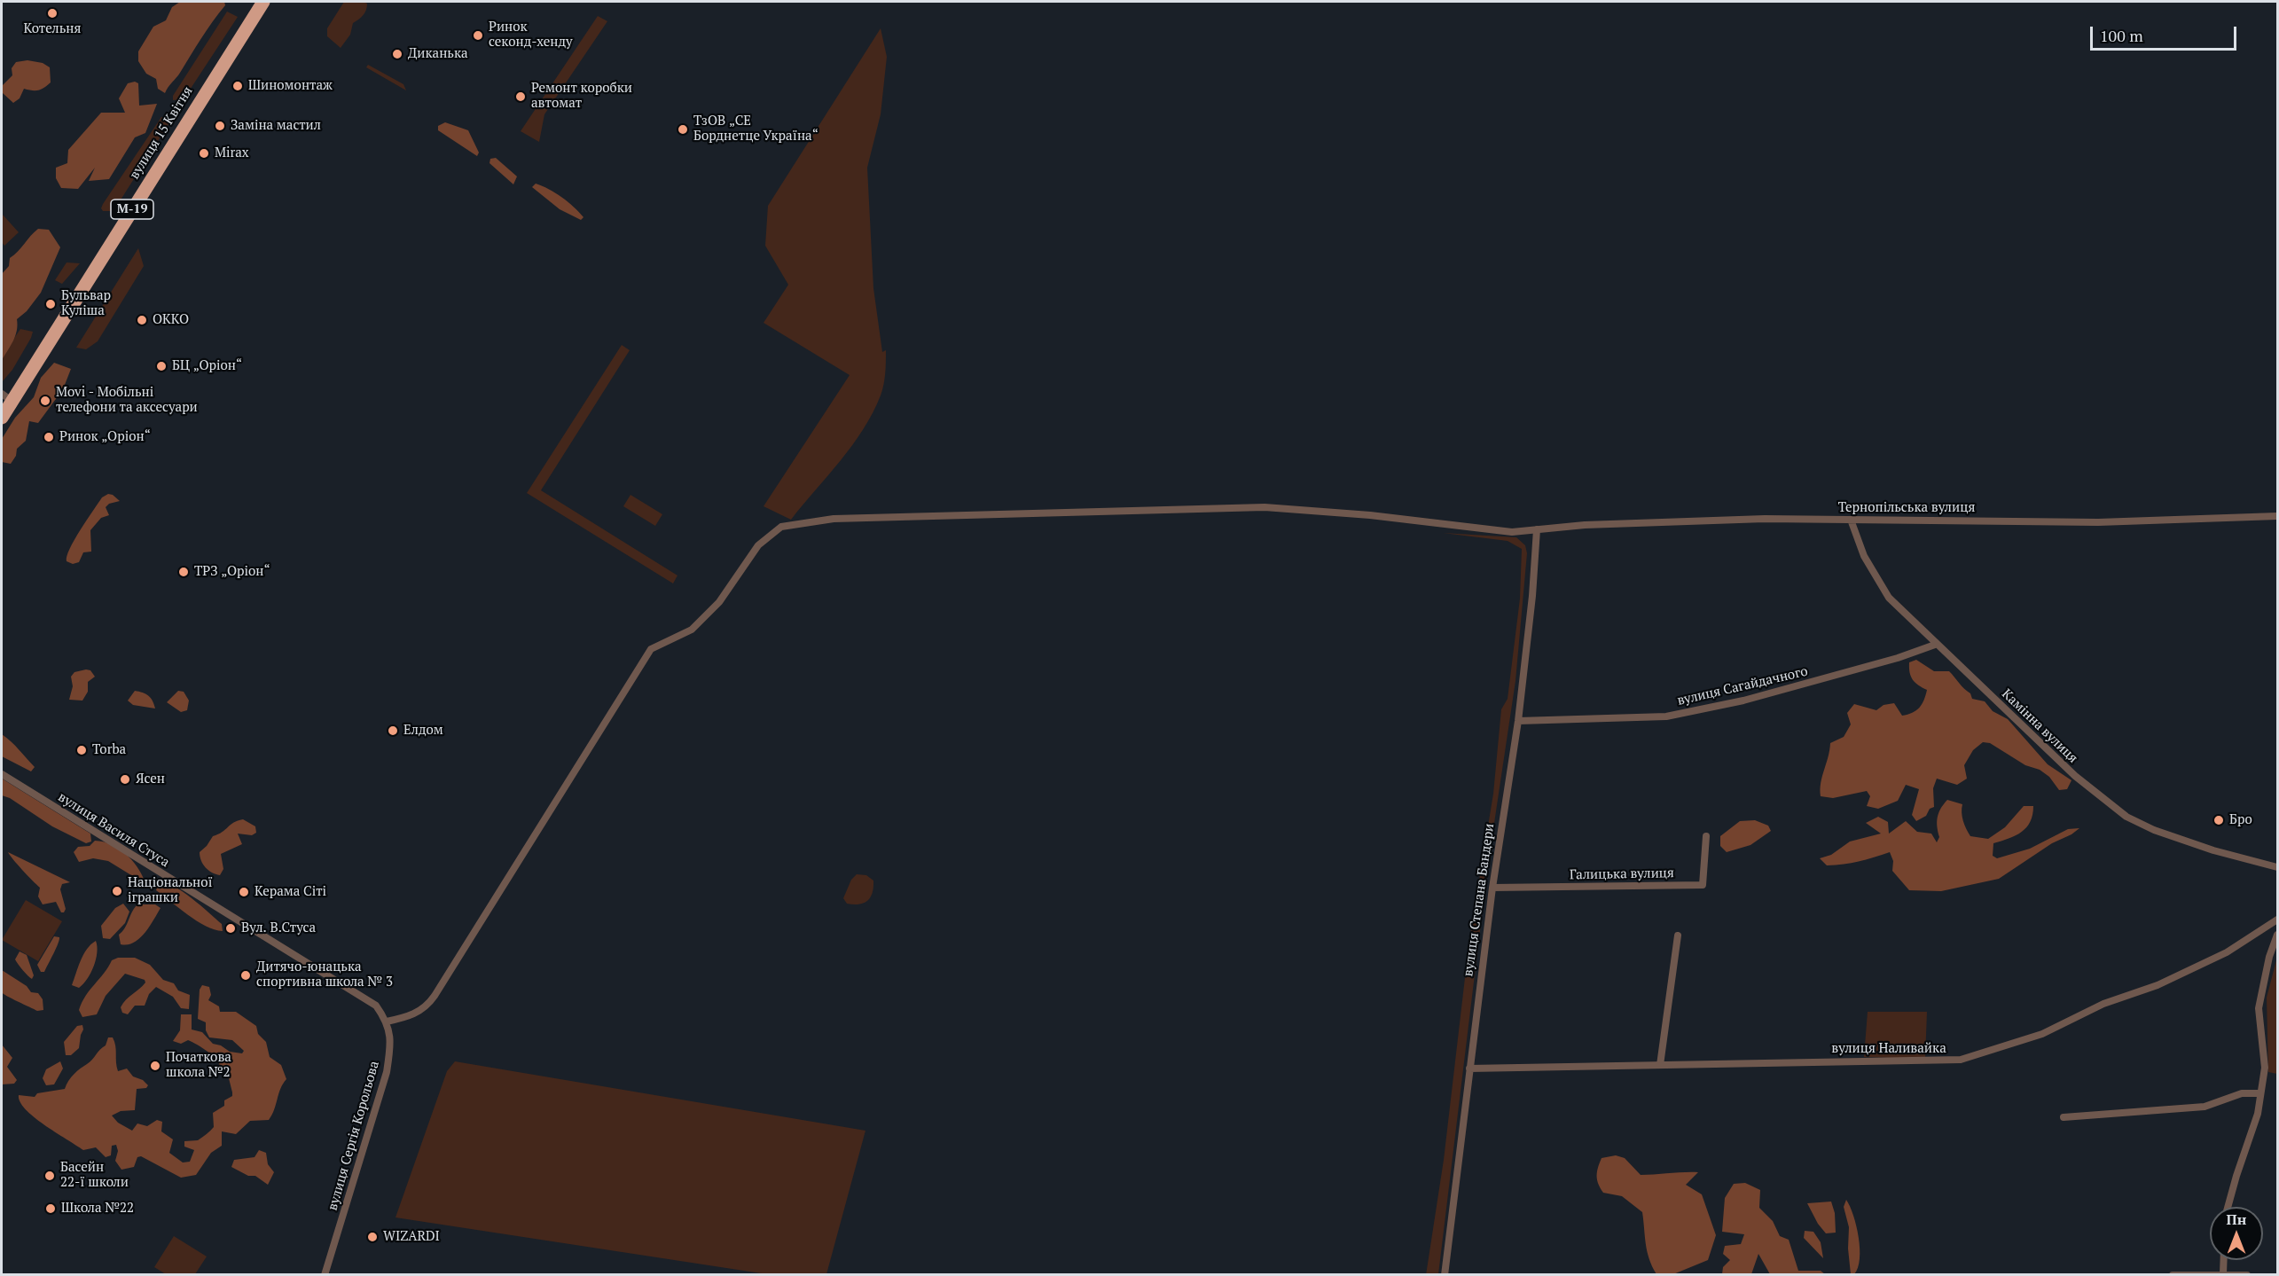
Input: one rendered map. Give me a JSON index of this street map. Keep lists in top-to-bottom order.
{
  "streets": {
    "highway": ["вулиця 15 Квітня", "М-19"],
    "street": [
      "Тернопільська вулиця",
      "вулиця Сагайдачного",
      "Камінна вулиця",
      "вулиця Василя Стуса",
      "Галицька вулиця",
      "вулиця Степана Бандери",
      "вулиця Наливайка",
      "вулиця Сергія Корольова"
    ]
  },
  "crossings": [
    ["Тернопільська вулиця", "Камінна вулиця"],
    ["Тернопільська вулиця", "вулиця Степана Бандери"],
    ["Тернопільська вулиця", "вулиця Сергія Корольова"],
    ["вулиця Сагайдачного", "Камінна вулиця"],
    ["вулиця Сагайдачного", "вулиця Степана Бандери"],
    ["вулиця Василя Стуса", "вулиця Сергія Корольова"],
    ["Галицька вулиця", "вулиця Степана Бандери"],
    ["вулиця Степана Бандери", "вулиця Наливайка"]
  ],
  "places": [
    "Котельня",
    "Ринок секонд-хенду",
    "Диканька",
    "Шиномонтаж",
    "Ремонт коробки автомат",
    "Заміна мастил",
    "ТзОВ „СЕ Борднетце Україна“",
    "Mirax",
    "Бульвар Куліша",
    "ОККО",
    "БЦ „Оріон“",
    "Movi - Мобільні телефони та аксесуари",
    "Ринок „Оріон“",
    "ТРЗ „Оріон“",
    "Елдом",
    "Torba",
    "Ясен",
    "Бро",
    "Національної іграшки",
    "Керама Сіті",
    "Вул. В.Стуса",
    "Дитячо-юнацька спортивна школа № 3",
    "Початкова школа №2",
    "Басейн 22-ї школи",
    "Школа №22",
    "WIZARDI"
  ],
  "scale_bar": "100 m",
  "north": "top"
}
